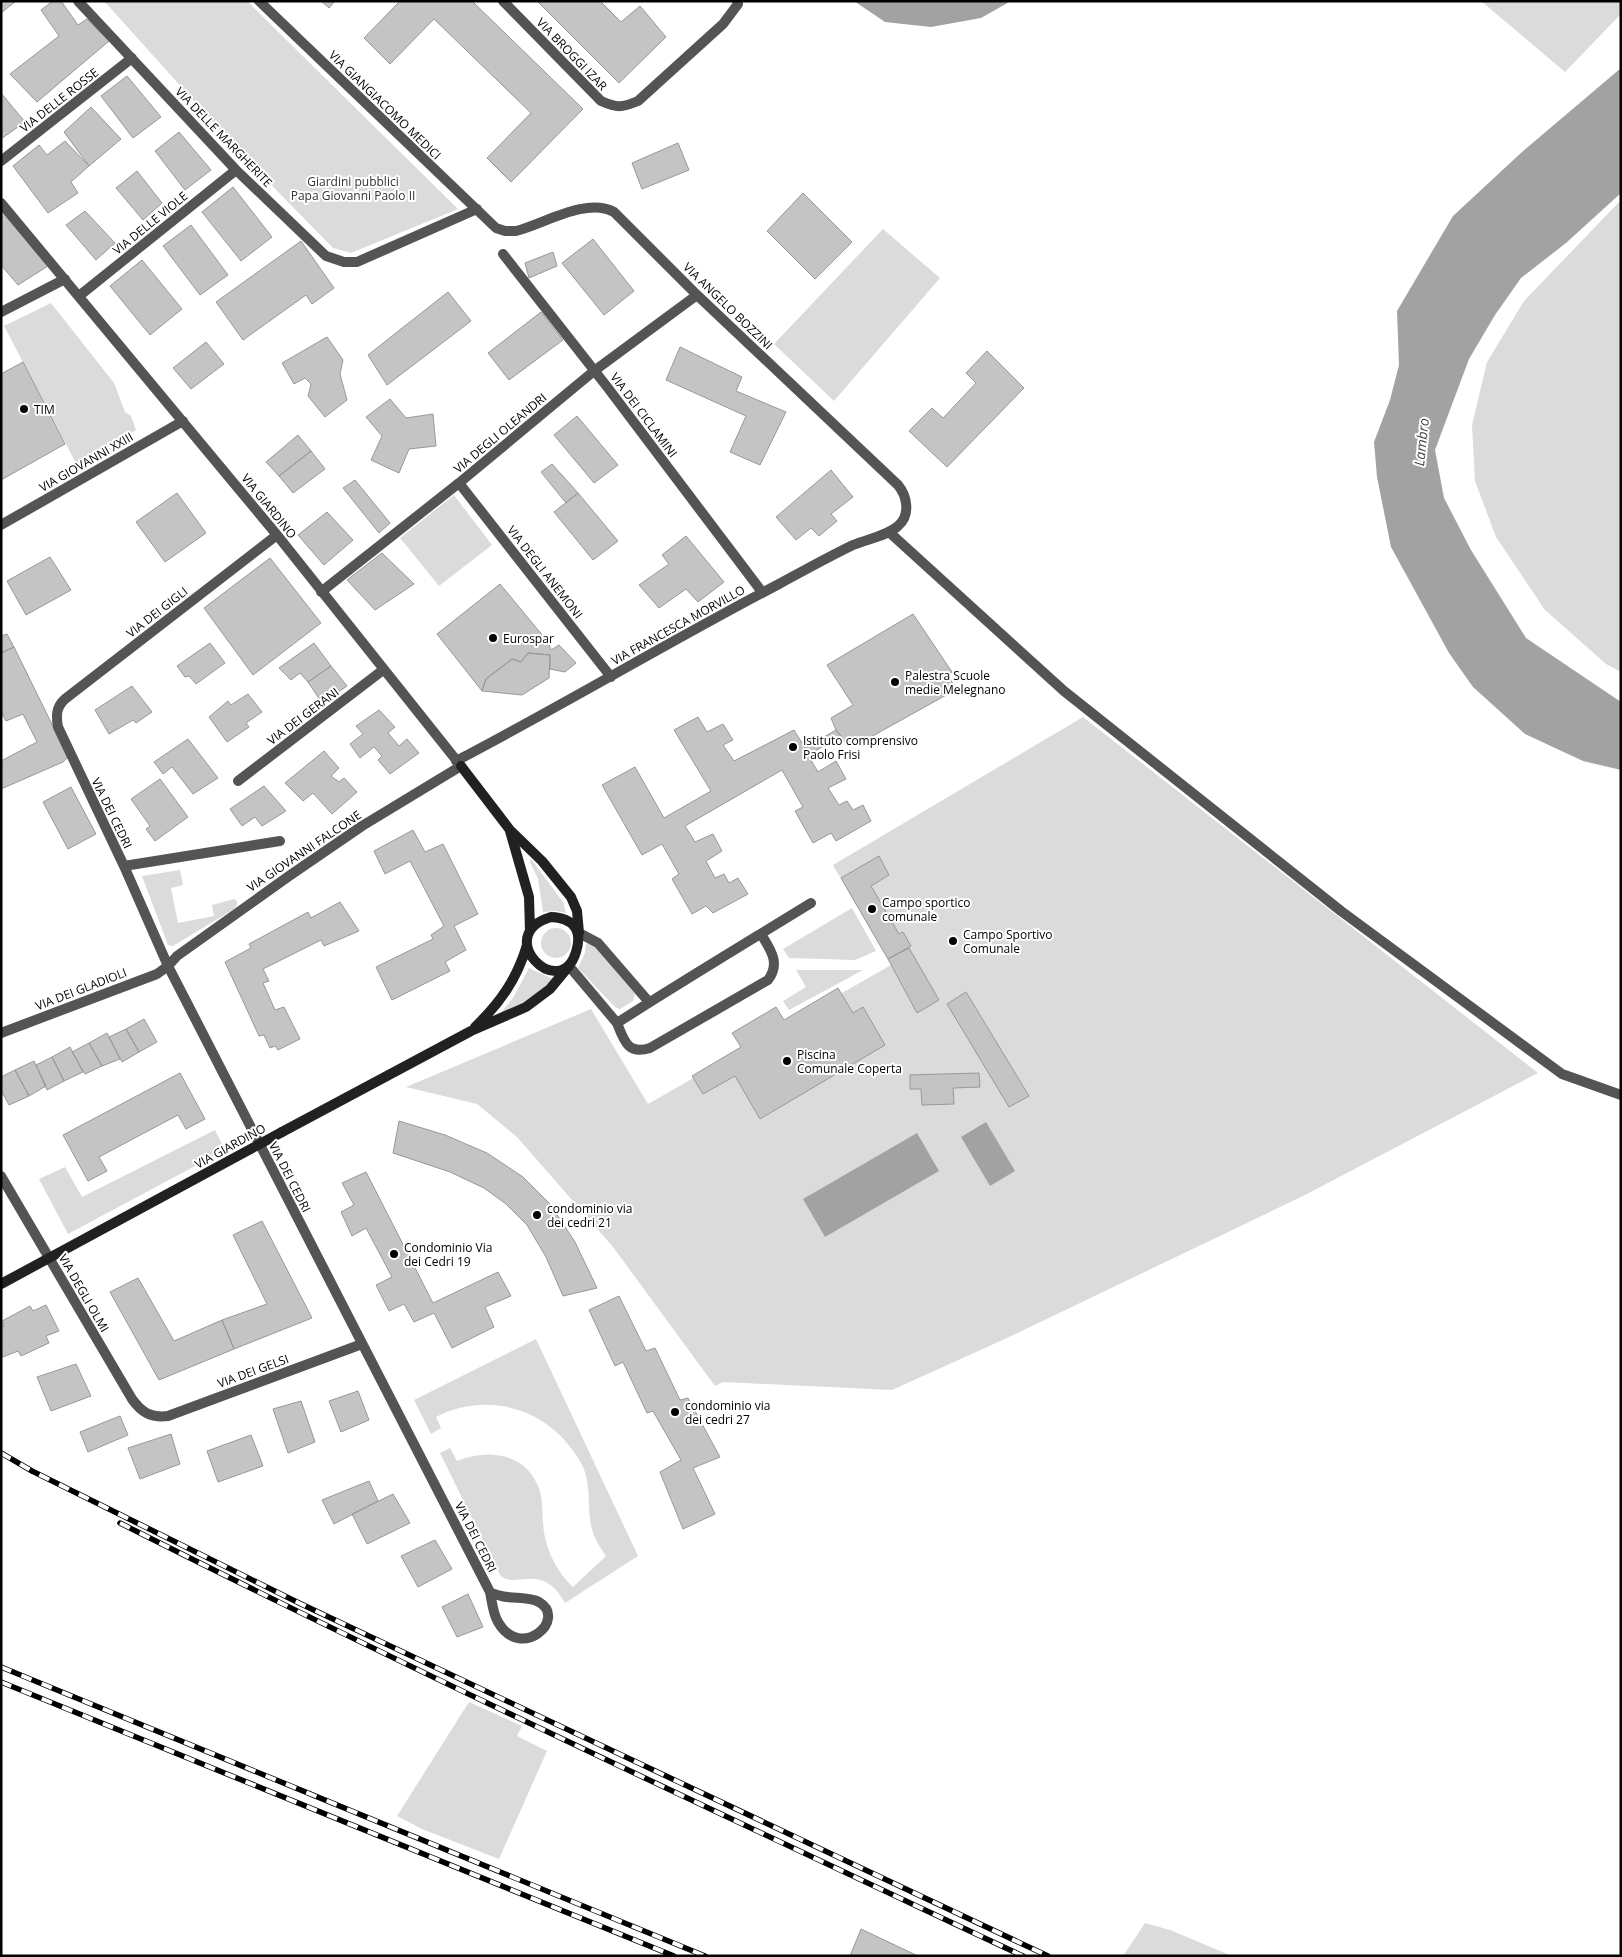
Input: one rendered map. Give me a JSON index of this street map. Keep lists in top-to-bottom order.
{
  "streets": {
    "street": [
      "VIA BROGGI IZAR",
      "VIA DELLE ROSSE",
      "VIA GIANGIACOMO MEDICI",
      "VIA DELLE MARGHERITE",
      "VIA DELLE VIOLE",
      "VIA ANGELO BOZZINI",
      "VIA DEI CICLAMINI",
      "VIA DEGLI OLEANDRI",
      "VIA GIOVANNI XXIII",
      "VIA GIARDINO",
      "VIA DEGLI ANEMONI",
      "VIA DEI GIGLI",
      "VIA FRANCESCA MORVILLO",
      "VIA DEI GERANI",
      "VIA DEI CEDRI",
      "VIA GIOVANNI FALCONE",
      "VIA DEI GLADIOLI",
      "VIA DEGLI OLMI",
      "VIA DEI GELSI"
    ]
  },
  "crossings": [
    ["VIA DELLE ROSSE", "VIA DELLE MARGHERITE"],
    ["VIA GIANGIACOMO MEDICI", "VIA DELLE MARGHERITE"],
    ["VIA GIANGIACOMO MEDICI", "VIA ANGELO BOZZINI"],
    ["VIA DELLE MARGHERITE", "VIA DELLE VIOLE"],
    ["VIA DELLE VIOLE", "VIA GIARDINO"],
    ["VIA ANGELO BOZZINI", "VIA DEGLI OLEANDRI"],
    ["VIA ANGELO BOZZINI", "VIA FRANCESCA MORVILLO"],
    ["VIA DEI CICLAMINI", "VIA DEGLI OLEANDRI"],
    ["VIA DEI CICLAMINI", "VIA FRANCESCA MORVILLO"],
    ["VIA DEGLI OLEANDRI", "VIA GIARDINO"],
    ["VIA DEGLI OLEANDRI", "VIA DEGLI ANEMONI"],
    ["VIA GIOVANNI XXIII", "VIA GIARDINO"],
    ["VIA GIARDINO", "VIA DEI GIGLI"],
    ["VIA GIARDINO", "VIA FRANCESCA MORVILLO"],
    ["VIA GIARDINO", "VIA DEI GERANI"],
    ["VIA GIARDINO", "VIA GIOVANNI FALCONE"],
    ["VIA DEGLI ANEMONI", "VIA FRANCESCA MORVILLO"],
    ["VIA DEI GIGLI", "VIA DEI CEDRI"],
    ["VIA FRANCESCA MORVILLO", "VIA GIOVANNI FALCONE"],
    ["VIA DEI CEDRI", "VIA GIOVANNI FALCONE"],
    ["VIA DEI CEDRI", "VIA DEI GLADIOLI"],
    ["VIA DEI CEDRI", "VIA DEI GELSI"],
    ["VIA GIOVANNI FALCONE", "VIA DEI GLADIOLI"],
    ["VIA DEGLI OLMI", "VIA DEI GELSI"]
  ],
  "water": ["Lambro"],
  "parks": ["Giardini pubblici Papa Giovanni Paolo II"],
  "places": [
    "TIM",
    "Eurospar",
    "Palestra Scuole medie Melegnano",
    "Istituto comprensivo Paolo Frisi",
    "Campo sportico comunale",
    "Campo Sportivo Comunale",
    "Piscina Comunale Coperta",
    "condominio via dei cedri 21",
    "Condominio Via dei Cedri 19",
    "condominio via dei cedri 27"
  ]
}
